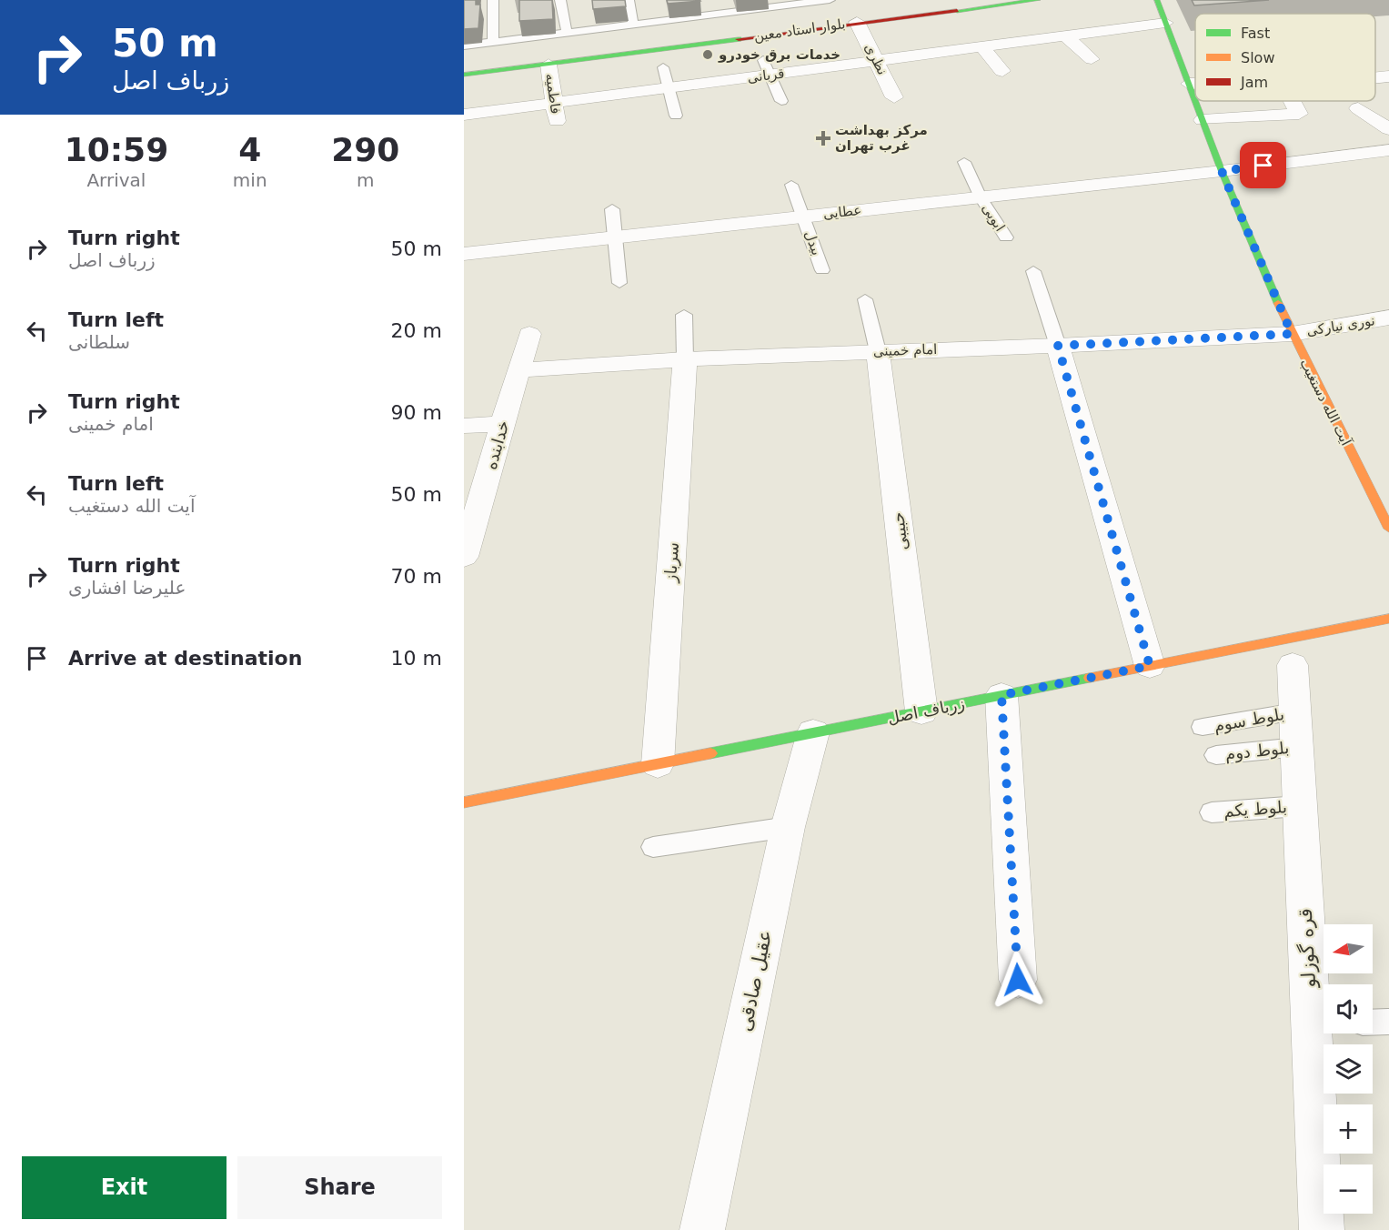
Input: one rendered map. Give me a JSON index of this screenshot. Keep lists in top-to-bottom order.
{
  "streets": {
    "street": [
      "بلوار استاد معین",
      "نظری",
      "قربانی",
      "فاطمیه",
      "عطایی",
      "نوری نیارکی",
      "امام خمینی",
      "آیت الله دستغیب",
      "خدابنده",
      "حبیبی",
      "سرباز",
      "زرباف اصل",
      "قره گوزلو",
      "عقیل صادقی"
    ],
    "lane": [
      "ابویی",
      "بیدل",
      "بلوط سوم",
      "بلوط دوم",
      "بلوط یکم"
    ]
  },
  "crossings": [
    ["بلوار استاد معین", "نظری"],
    ["بلوار استاد معین", "فاطمیه"],
    ["نظری", "قربانی"],
    ["قربانی", "فاطمیه"],
    ["قربانی", "آیت الله دستغیب"],
    ["عطایی", "ابویی"],
    ["عطایی", "بیدل"],
    ["عطایی", "آیت الله دستغیب"],
    ["نوری نیارکی", "امام خمینی"],
    ["نوری نیارکی", "آیت الله دستغیب"],
    ["امام خمینی", "آیت الله دستغیب"],
    ["امام خمینی", "خدابنده"],
    ["امام خمینی", "حبیبی"],
    ["امام خمینی", "سرباز"],
    ["حبیبی", "زرباف اصل"],
    ["سرباز", "زرباف اصل"],
    ["زرباف اصل", "عقیل صادقی"],
    ["بلوط سوم", "بلوط دوم"],
    ["بلوط سوم", "قره گوزلو"],
    ["بلوط دوم", "قره گوزلو"],
    ["بلوط یکم", "قره گوزلو"]
  ],
  "places": {
    "other": ["خدمات برق خودرو"],
    "health": ["مرکز بهداشت غرب تهران"]
  },
  "legend": ["Fast", "Slow", "Jam"],
  "north": "left",
  "page": {
    "turn": ["50 m", "زرباف اصل"],
    "eta": [
      "10:59",
      "Arrival",
      "4",
      "min",
      "290",
      "m"
    ],
    "list": [
      {
        "name": "Turn right",
        "note": "زرباف اصل",
        "value": "50 m"
      },
      {
        "name": "Turn left",
        "note": "سلطانی",
        "value": "20 m"
      },
      {
        "name": "Turn right",
        "note": "امام خمینی",
        "value": "90 m"
      },
      {
        "name": "Turn left",
        "note": "آیت الله دستغیب",
        "value": "50 m"
      },
      {
        "name": "Turn right",
        "note": "علیرضا افشاری",
        "value": "70 m"
      },
      {
        "name": "Arrive at destination",
        "value": "10 m"
      }
    ],
    "map_buttons": ["+", "−"],
    "buttons": ["Exit", "Share"]
  }
}
